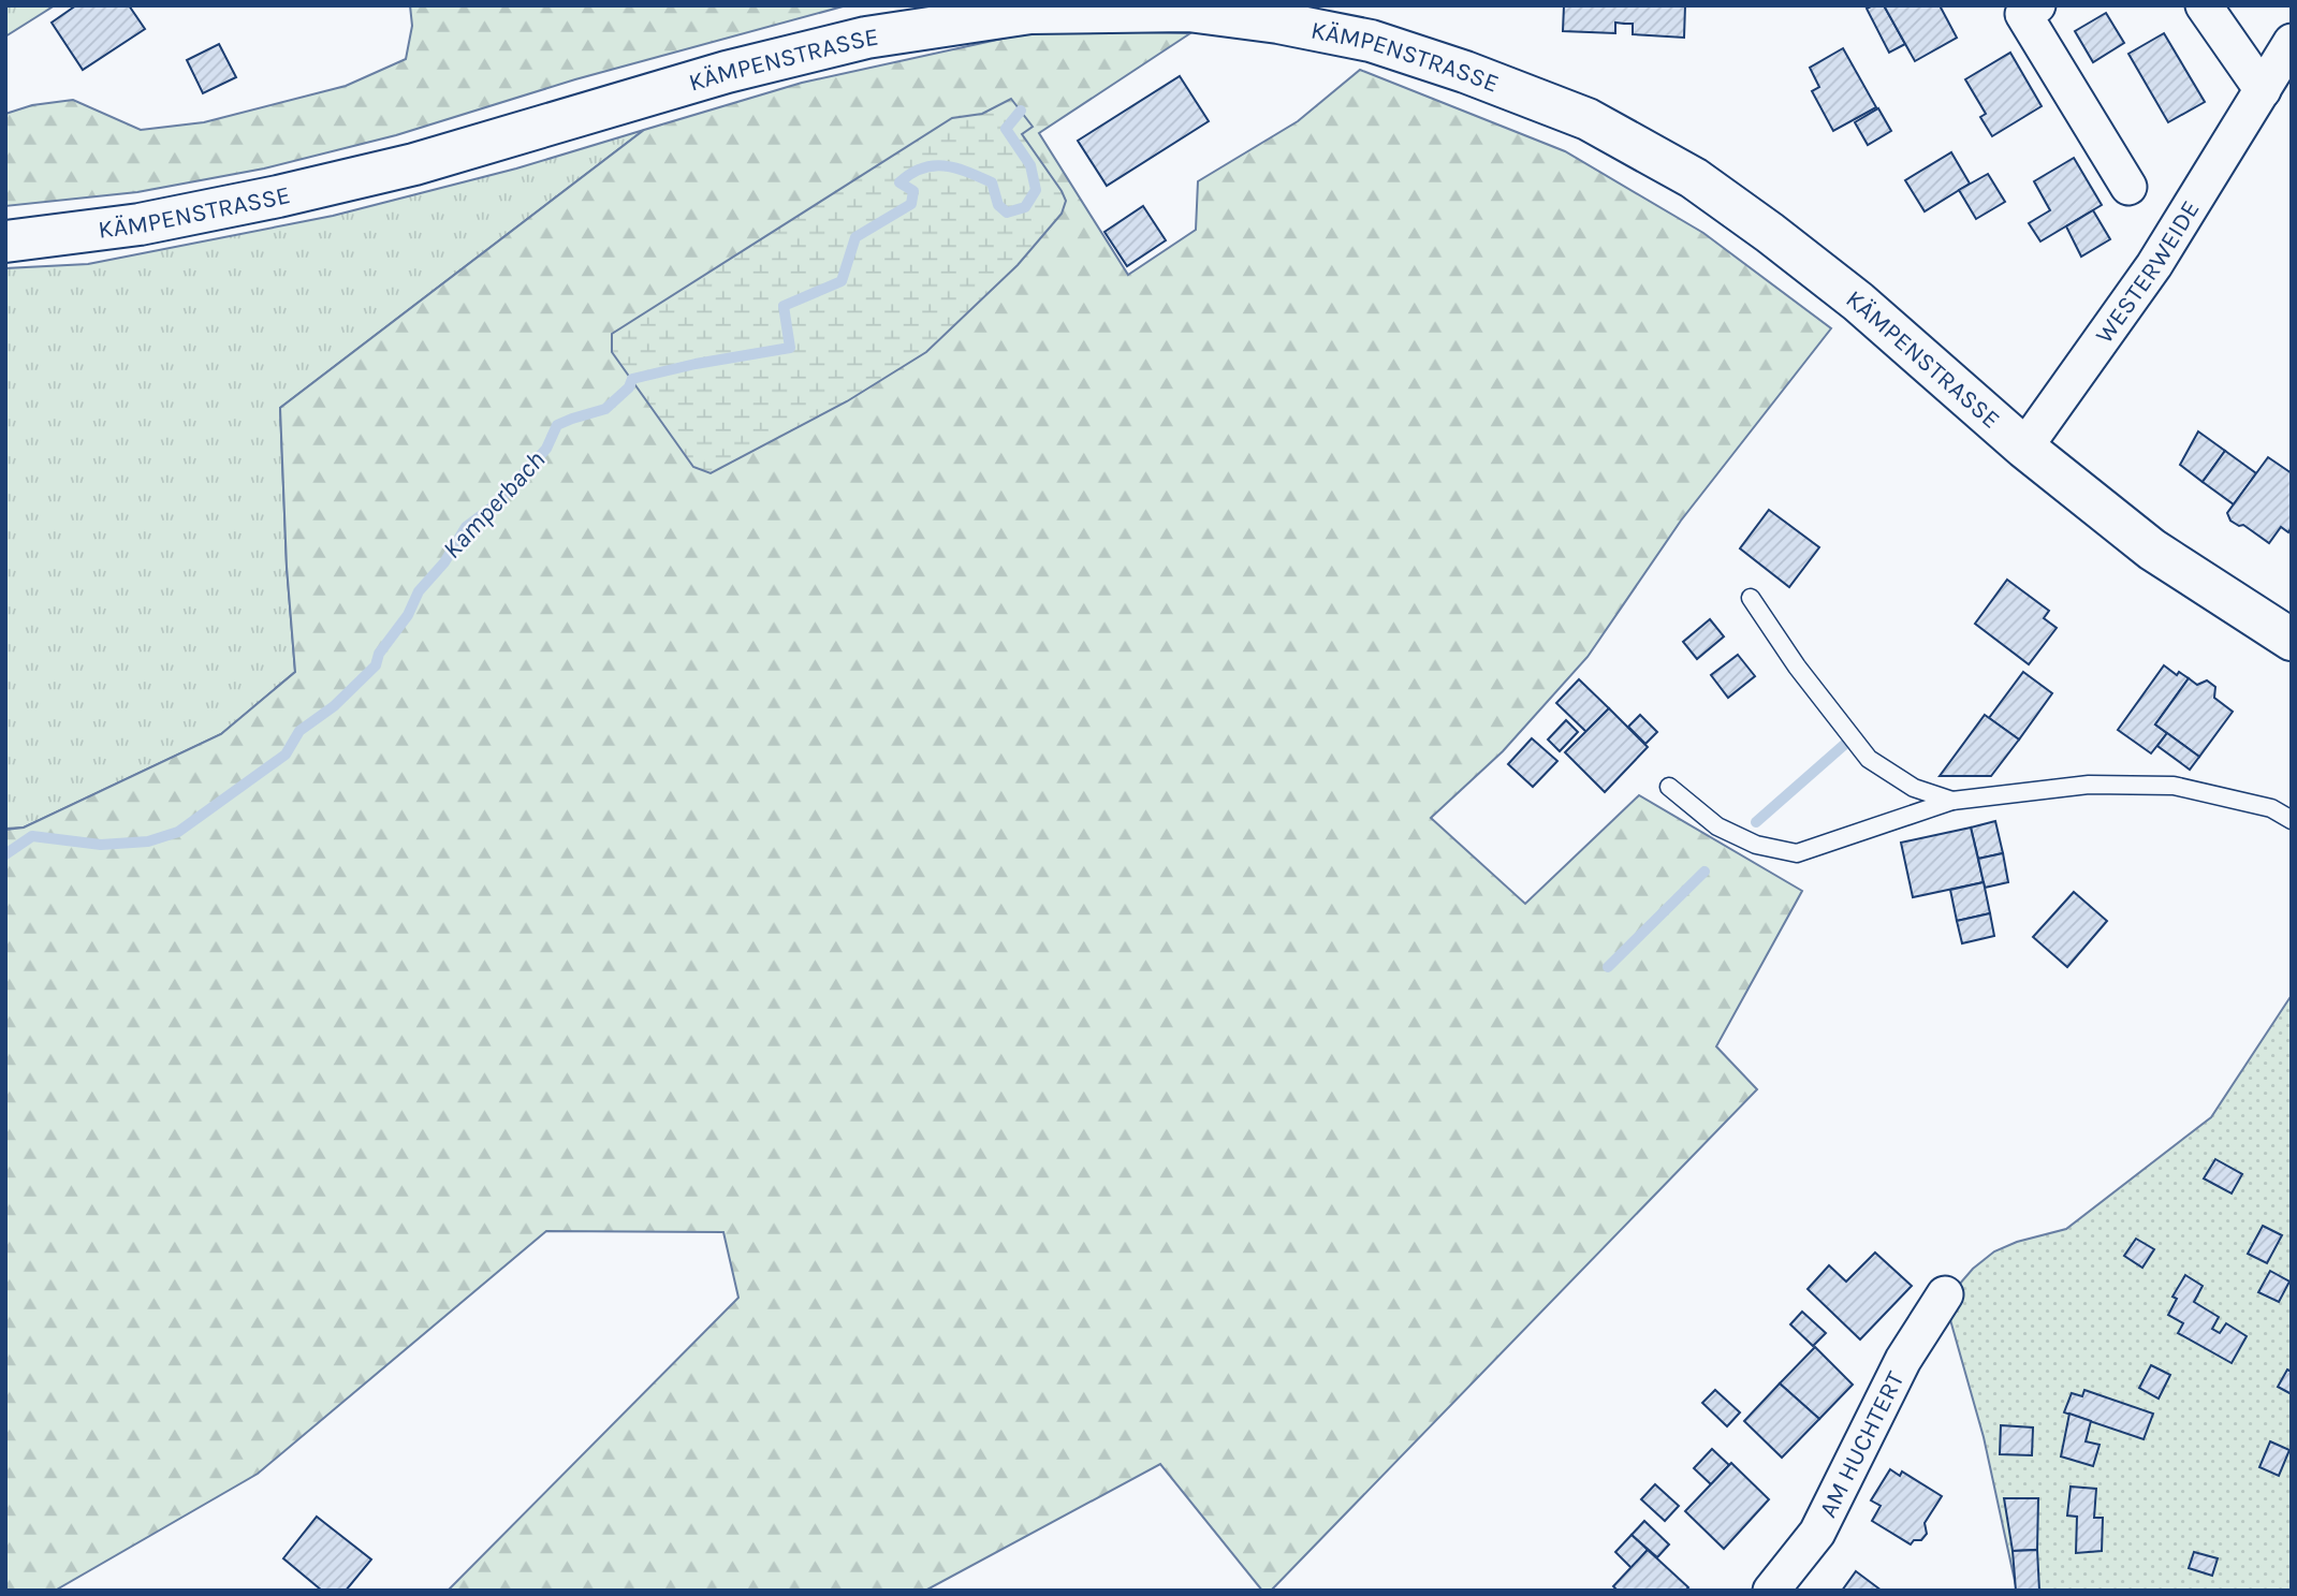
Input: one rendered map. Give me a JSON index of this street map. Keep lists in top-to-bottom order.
{
  "streets": {
    "street": ["KÄMPENSTRASSE", "WESTERWEIDE", "AM HUCHTERT"]
  },
  "crossings": [
    ["KÄMPENSTRASSE", "WESTERWEIDE"]
  ],
  "water": ["Kamperbach"]
}
